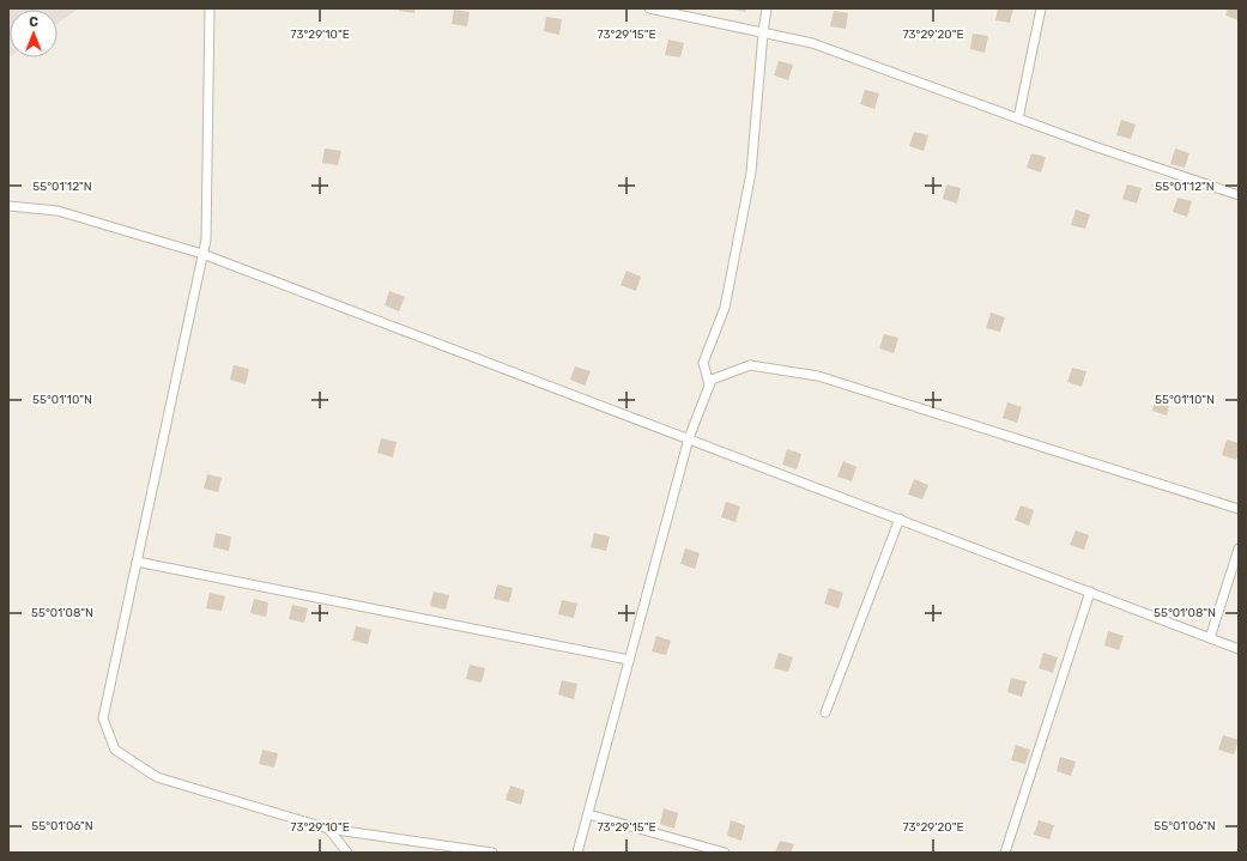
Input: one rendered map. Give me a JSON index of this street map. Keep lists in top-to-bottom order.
{
  "north": "top",
  "coordinates": [
    "73°29'10\"E",
    "73°29'15\"E",
    "73°29'20\"E",
    "55°01'12\"N",
    "55°01'10\"N",
    "55°01'08\"N",
    "55°01'06\"N"
  ]
}
